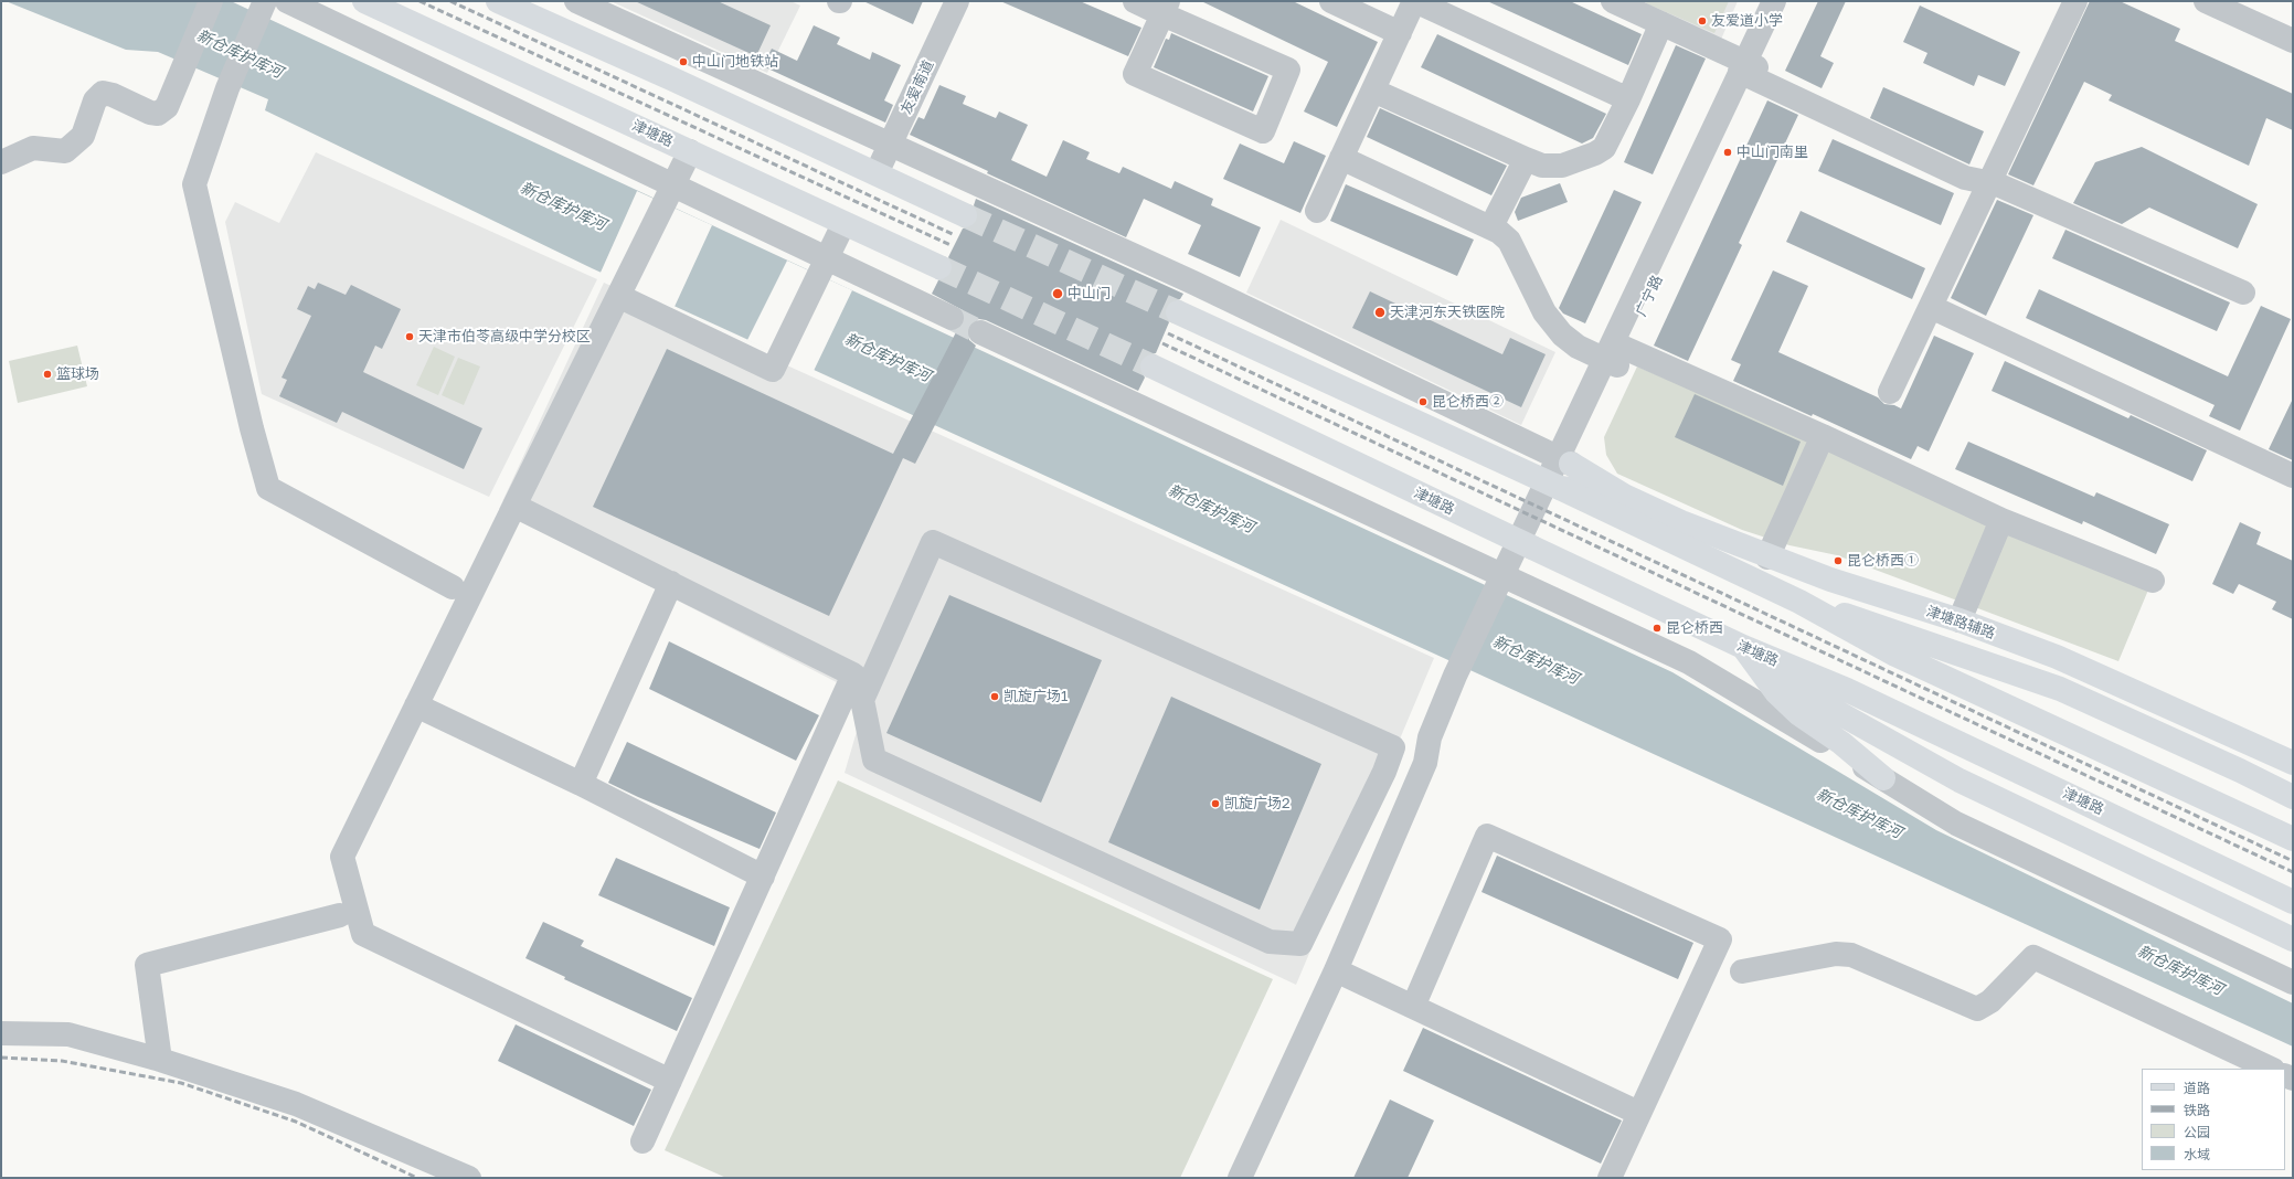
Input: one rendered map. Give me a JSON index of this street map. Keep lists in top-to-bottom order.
{
  "streets": {
    "main road": ["津塘路", "津塘路辅路"],
    "street": ["友爱南道", "广宁路"]
  },
  "crossings": [
    ["津塘路", "广宁路"]
  ],
  "water": ["新仓库护库河"],
  "places": [
    "友爱道小学",
    "中山门地铁站",
    "中山门南里",
    "中山门",
    "天津河东天铁医院",
    "天津市伯苓高级中学分校区",
    "篮球场",
    "昆仑桥西②",
    "昆仑桥西①",
    "昆仑桥西",
    "凯旋广场1",
    "凯旋广场2"
  ],
  "legend": [
    "道路",
    "铁路",
    "公园",
    "水域"
  ]
}
